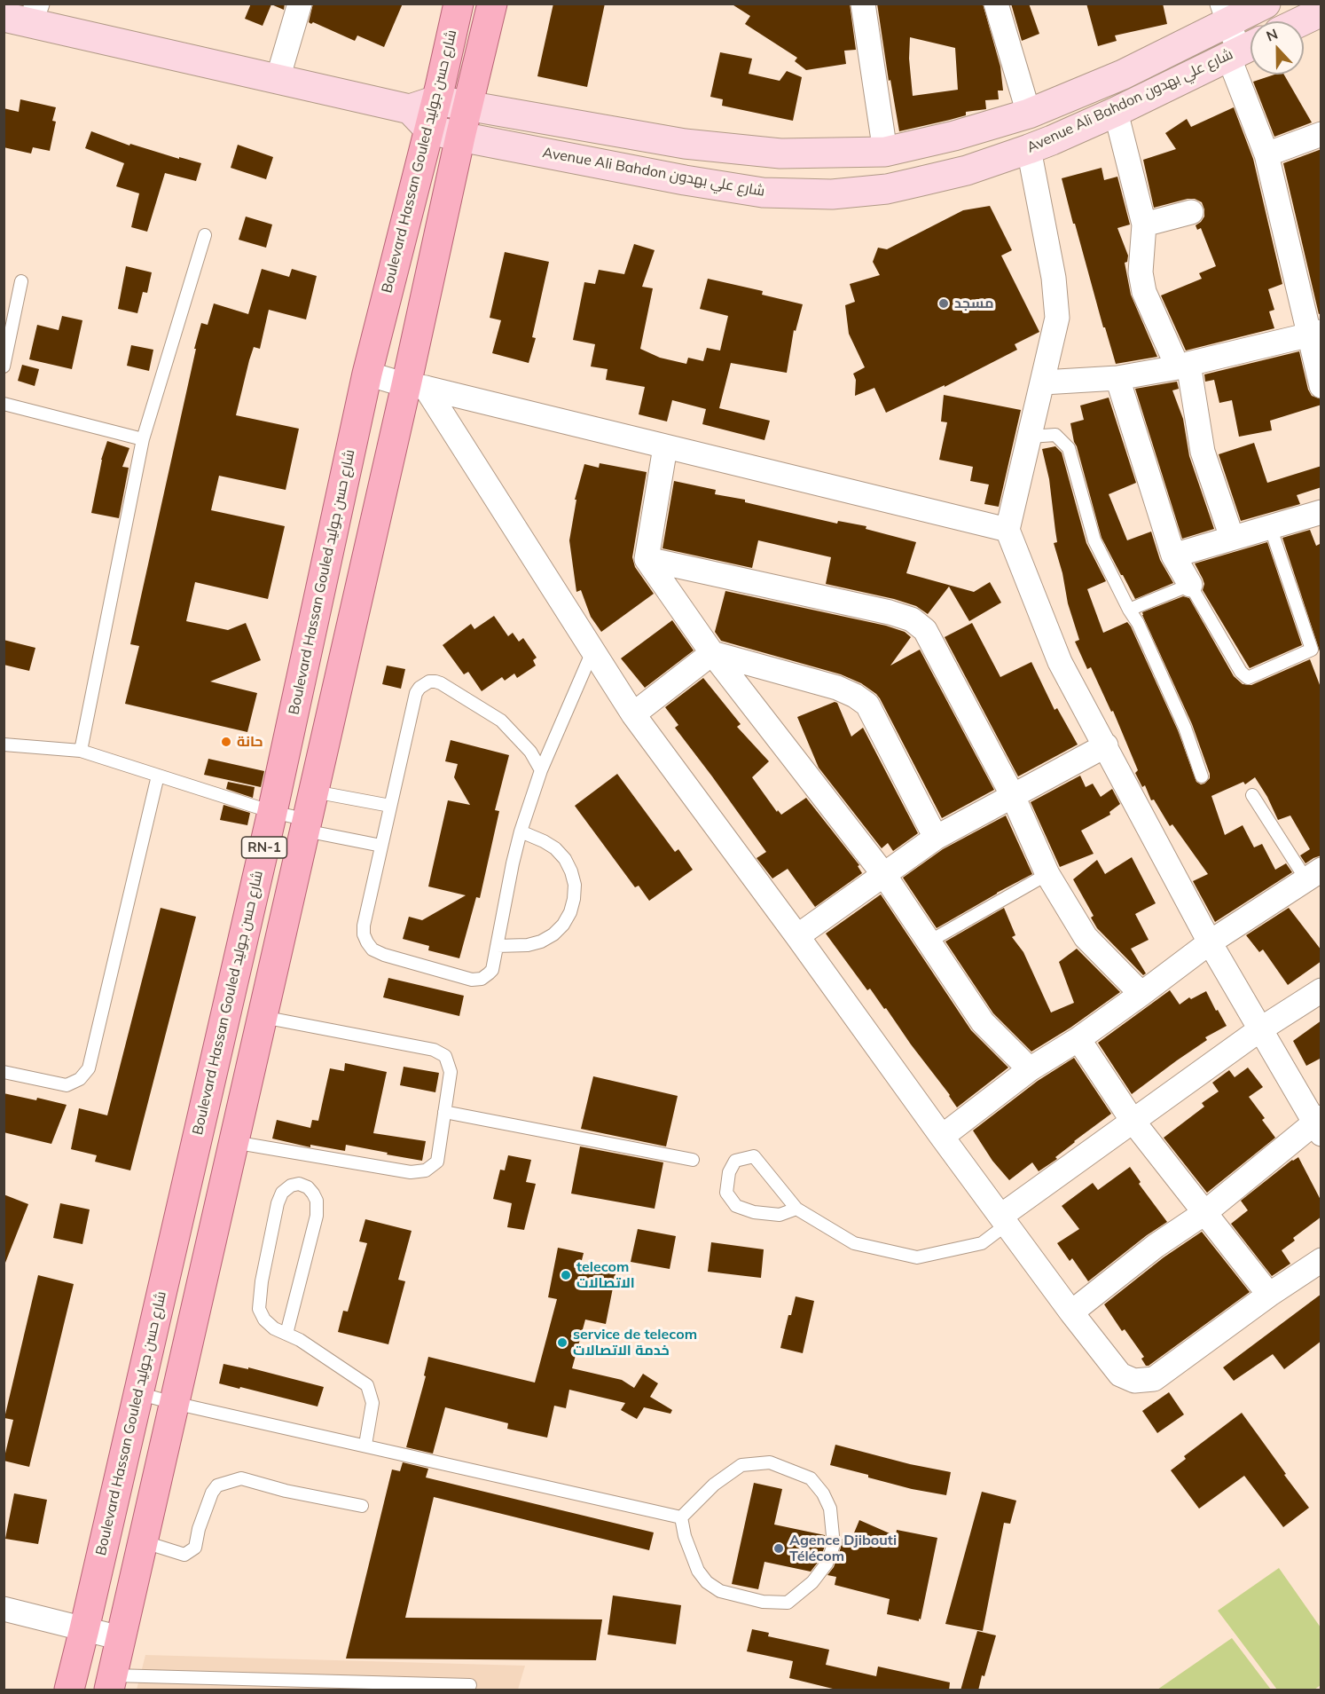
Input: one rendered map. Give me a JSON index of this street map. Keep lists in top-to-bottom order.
{
  "streets": {
    "main road": ["Avenue Ali Bahdon شارع علي بهدون", "Boulevard Hassan Gouled شارع حسن جوليد", "RN-1"]
  },
  "crossings": [
    ["Avenue Ali Bahdon شارع علي بهدون", "Boulevard Hassan Gouled شارع حسن جوليد"],
    ["Avenue Ali Bahdon شارع علي بهدون", "RN-1"]
  ],
  "places": [
    "مسجد",
    "حانة",
    "telecom الاتصالات",
    "service de telecom خدمة الاتصالات",
    "Agence Djibouti Télécom"
  ],
  "north": "top"
}
